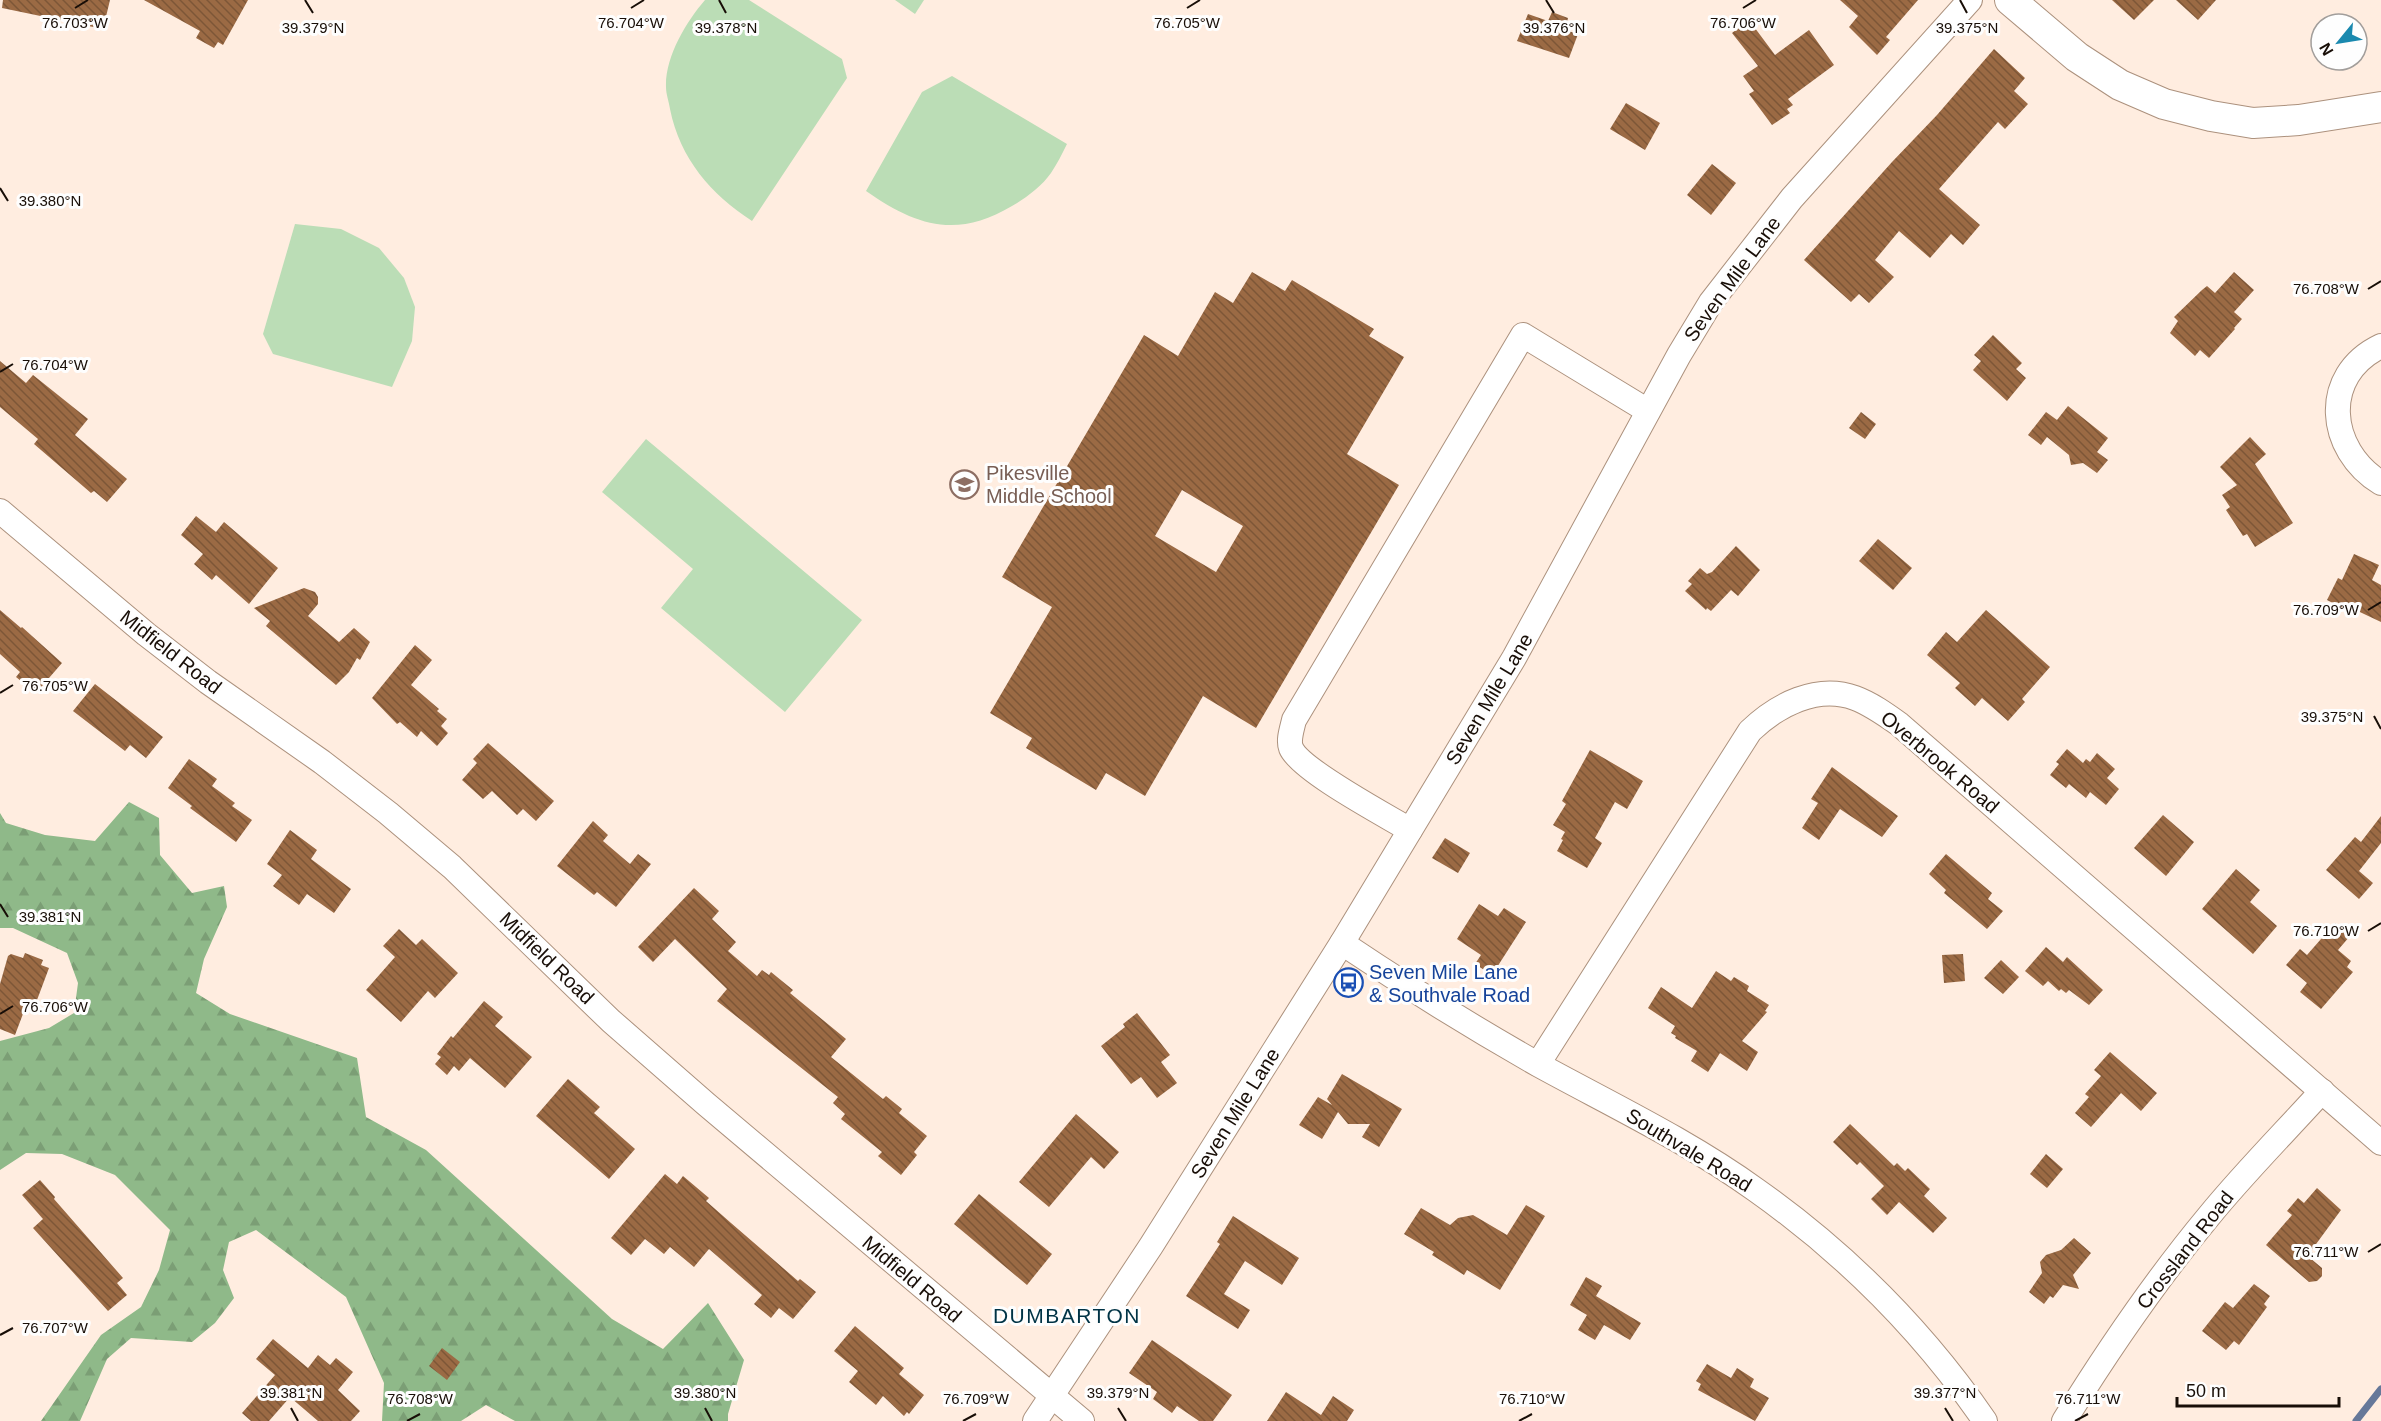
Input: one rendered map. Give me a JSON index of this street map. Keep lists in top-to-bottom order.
{
  "streets": {
    "street": [
      "Seven Mile Lane",
      "Midfield Road",
      "Overbrook Road",
      "Southvale Road",
      "Crossland Road"
    ]
  },
  "crossings": [
    ["Seven Mile Lane", "Midfield Road"],
    ["Seven Mile Lane", "Southvale Road"],
    ["Overbrook Road", "Southvale Road"],
    ["Overbrook Road", "Crossland Road"]
  ],
  "districts": ["DUMBARTON"],
  "places": {
    "school or university": ["Pikesville Middle School"],
    "bus stop": ["Seven Mile Lane & Southvale Road"]
  },
  "scale_bar": "50 m",
  "north": "bottom left",
  "coordinates": [
    "76.703°W",
    "76.704°W",
    "76.705°W",
    "76.706°W",
    "39.376°N",
    "39.375°N",
    "39.379°N",
    "39.378°N",
    "39.380°N",
    "76.708°W",
    "76.709°W",
    "39.381°N",
    "76.710°W",
    "76.711°W",
    "76.707°W",
    "39.377°N"
  ]
}
